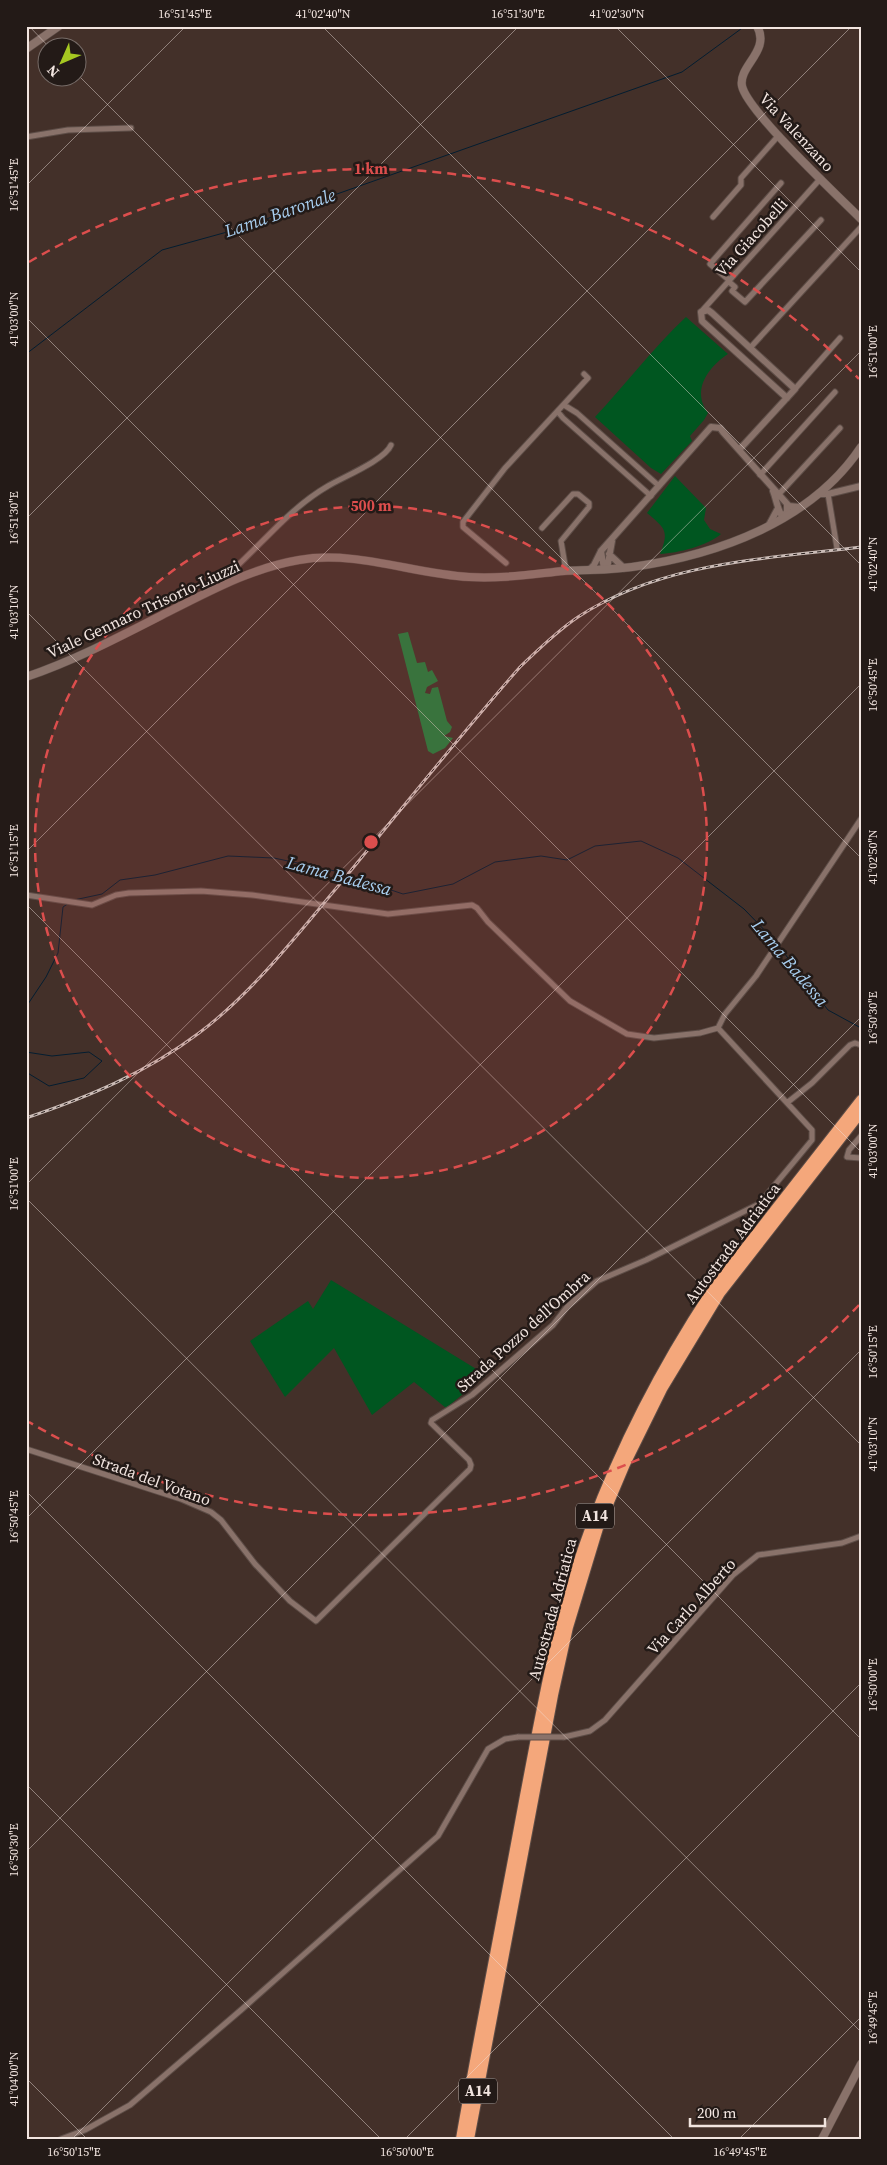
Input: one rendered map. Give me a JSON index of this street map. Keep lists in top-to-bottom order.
{
  "streets": {
    "highway": ["Autostrada Adriatica", "A14"],
    "main road": ["Via Valenzano", "Viale Gennaro Trisorio-Liuzzi"],
    "street": [
      "Via Giacobelli",
      "Strada Pozzo dell'Ombra",
      "Strada del Votano",
      "Via Carlo Alberto"
    ]
  },
  "crossings": [
    ["Via Valenzano", "Via Giacobelli"],
    ["Autostrada Adriatica", "A14"],
    ["Strada Pozzo dell'Ombra", "Strada del Votano"]
  ],
  "water": ["Lama Baronale", "Lama Badessa"],
  "scale_bar": "200 m",
  "north": "bottom left",
  "coordinates": [
    "16°51'45\"E",
    "41°02'40\"N",
    "16°51'30\"E",
    "41°02'30\"N",
    "41°03'00\"N",
    "16°51'00\"E",
    "41°03'10\"N",
    "16°50'45\"E",
    "16°51'15\"E",
    "41°02'50\"N",
    "16°50'30\"E",
    "16°50'15\"E",
    "16°50'00\"E",
    "16°49'45\"E",
    "41°04'00\"N"
  ],
  "rings": ["1 km", "500 m"]
}
